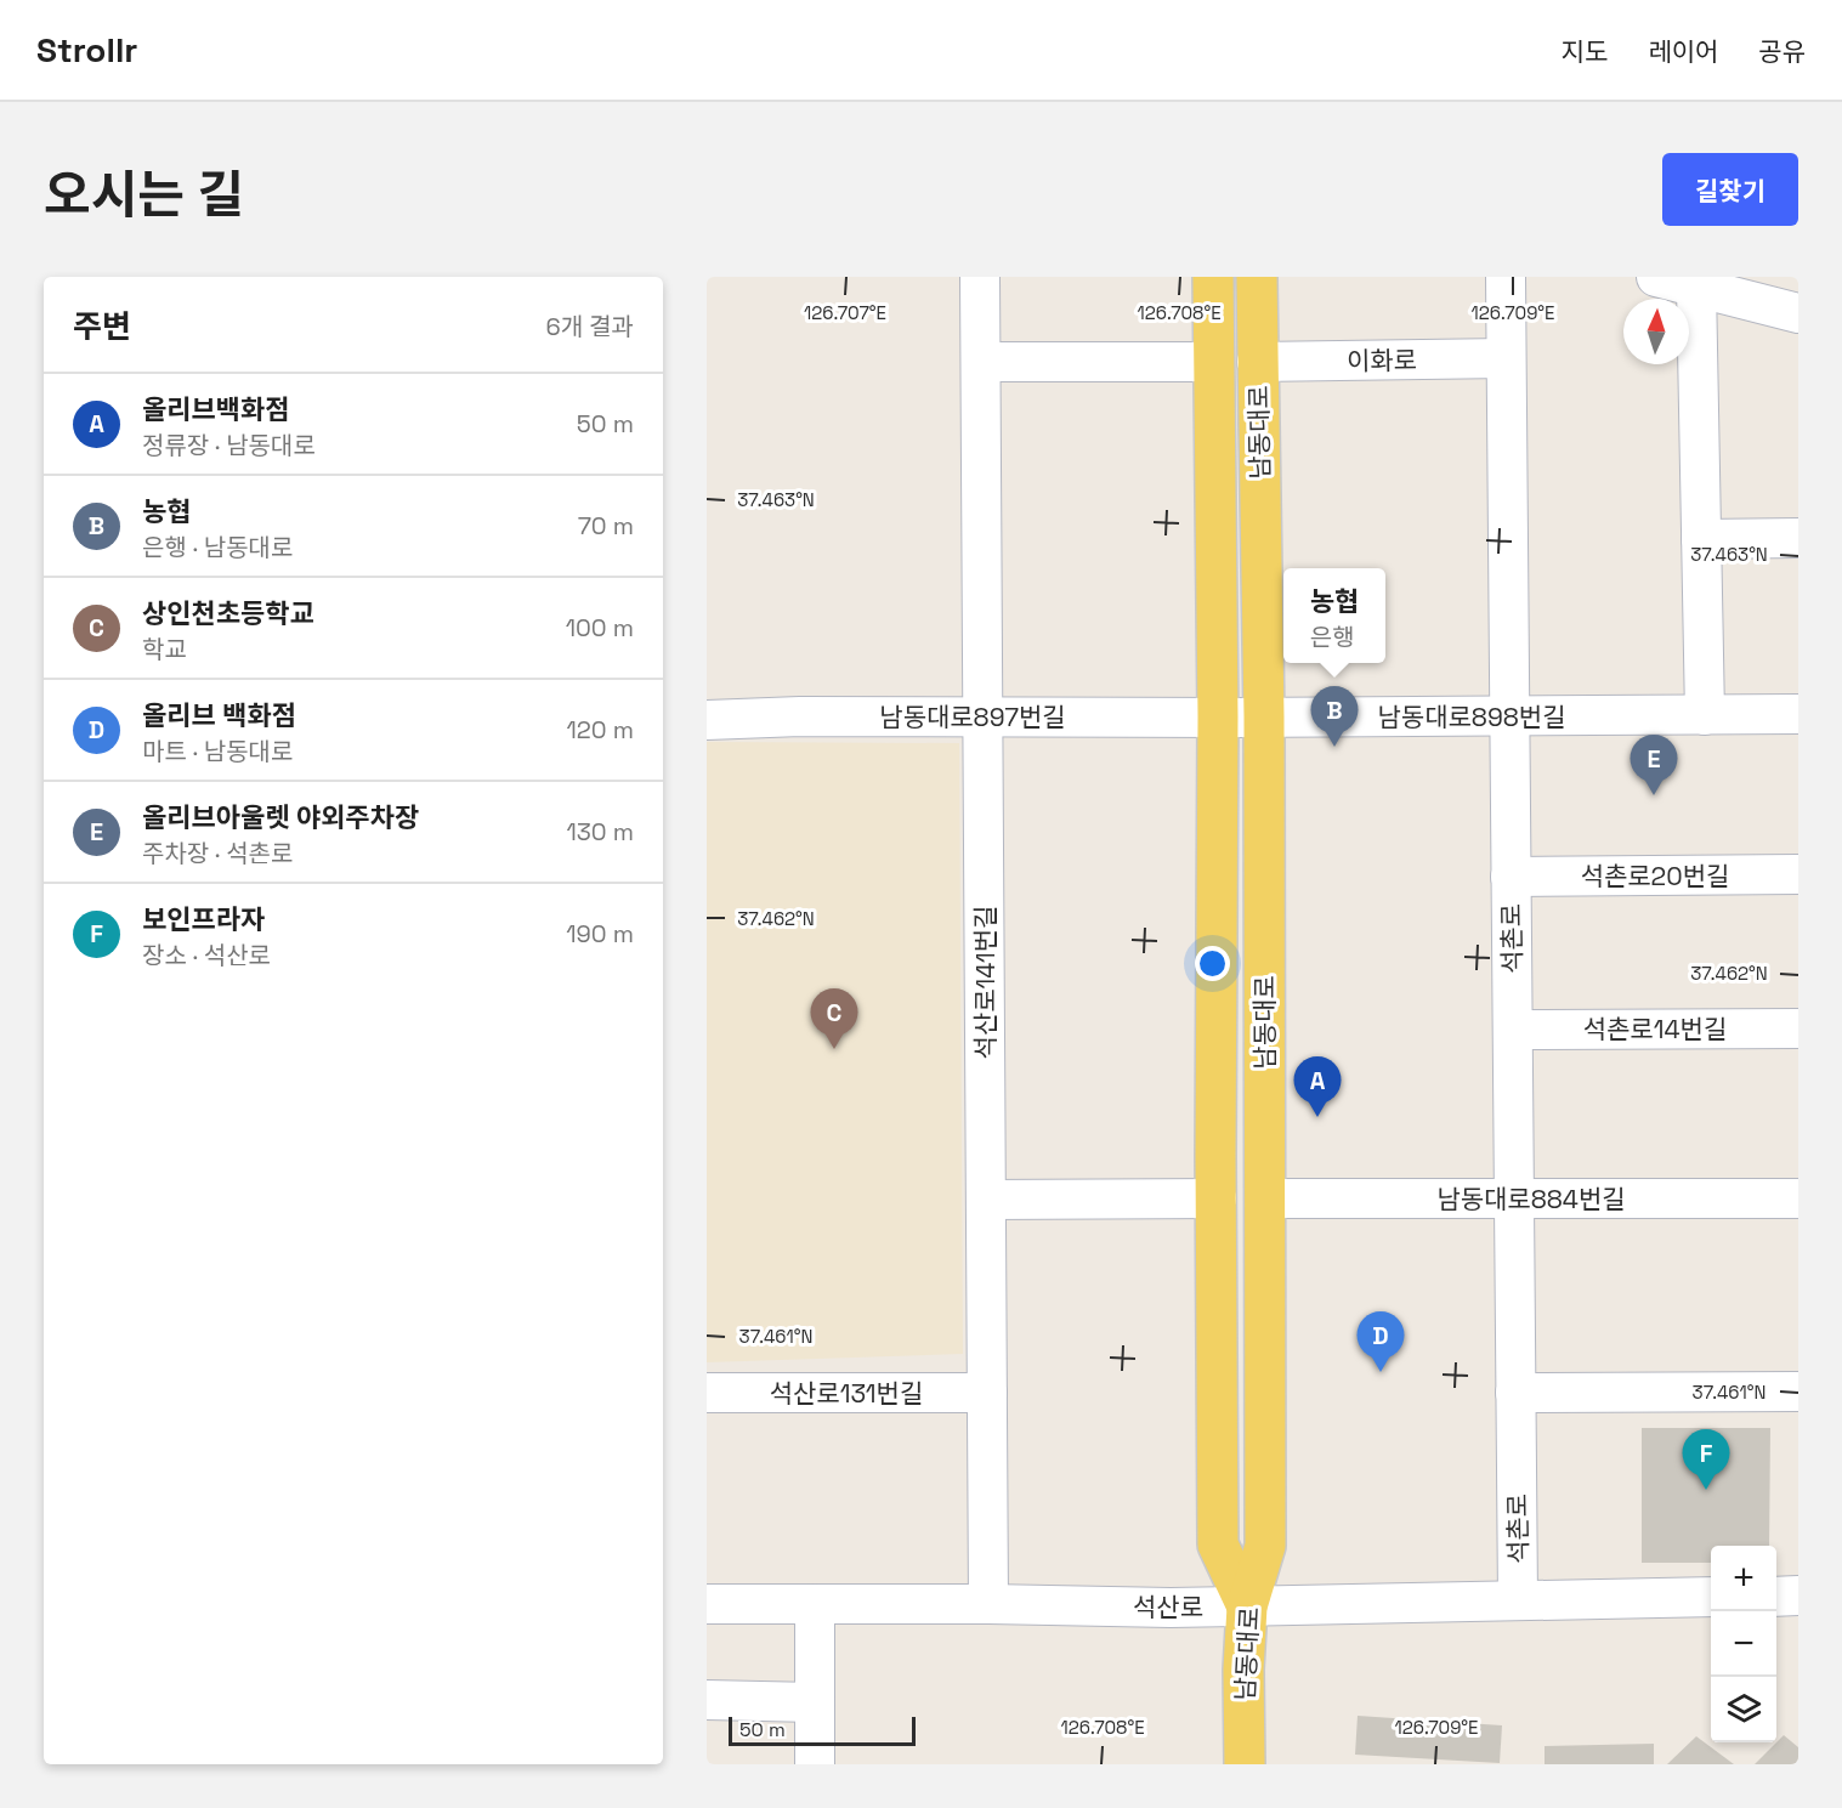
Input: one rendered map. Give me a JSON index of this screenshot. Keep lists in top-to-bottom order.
{
  "streets": {
    "main road": ["남동대로"],
    "street": [
      "이화로",
      "남동대로897번길",
      "남동대로898번길",
      "석촌로20번길",
      "석촌로",
      "석산로141번길",
      "석촌로14번길",
      "남동대로884번길",
      "석산로131번길",
      "석산로"
    ]
  },
  "crossings": [
    ["이화로", "남동대로"],
    ["이화로", "석촌로"],
    ["남동대로", "남동대로897번길"],
    ["남동대로", "남동대로898번길"],
    ["남동대로", "남동대로884번길"],
    ["남동대로", "석산로"],
    ["남동대로897번길", "남동대로898번길"],
    ["남동대로897번길", "석산로141번길"],
    ["남동대로898번길", "석촌로"],
    ["석촌로20번길", "석촌로"],
    ["석촌로", "석촌로14번길"],
    ["석촌로", "남동대로884번길"],
    ["석촌로", "석산로"],
    ["석산로141번길", "석산로131번길"],
    ["석산로141번길", "석산로"]
  ],
  "scale_bar": "50 m",
  "north": "top",
  "page": {
    "header": "Strollr",
    "nav": ["지도", "레이어", "공유"],
    "title": "오시는 길",
    "buttons": "길찾기",
    "heading": ["주변", "6개 결과"],
    "list": [
      {
        "mark": "A",
        "name": "올리브백화점",
        "note": "정류장 · 남동대로",
        "value": "50 m"
      },
      {
        "mark": "B",
        "name": "농협",
        "note": "은행 · 남동대로",
        "value": "70 m"
      },
      {
        "mark": "C",
        "name": "상인천초등학교",
        "note": "학교",
        "value": "100 m"
      },
      {
        "mark": "D",
        "name": "올리브 백화점",
        "note": "마트 · 남동대로",
        "value": "120 m"
      },
      {
        "mark": "E",
        "name": "올리브아울렛 야외주차장",
        "note": "주차장 · 석촌로",
        "value": "130 m"
      },
      {
        "mark": "F",
        "name": "보인프라자",
        "note": "장소 · 석산로",
        "value": "190 m"
      }
    ],
    "popup": ["농협", "은행"],
    "pins": [
      "B",
      "E",
      "C",
      "A",
      "D",
      "F"
    ],
    "map_buttons": ["+", "−"],
    "scale": "50 m"
  },
  "coordinates": [
    "126.707°E",
    "126.708°E",
    "126.709°E",
    "37.463°N",
    "37.462°N",
    "37.461°N"
  ]
}
